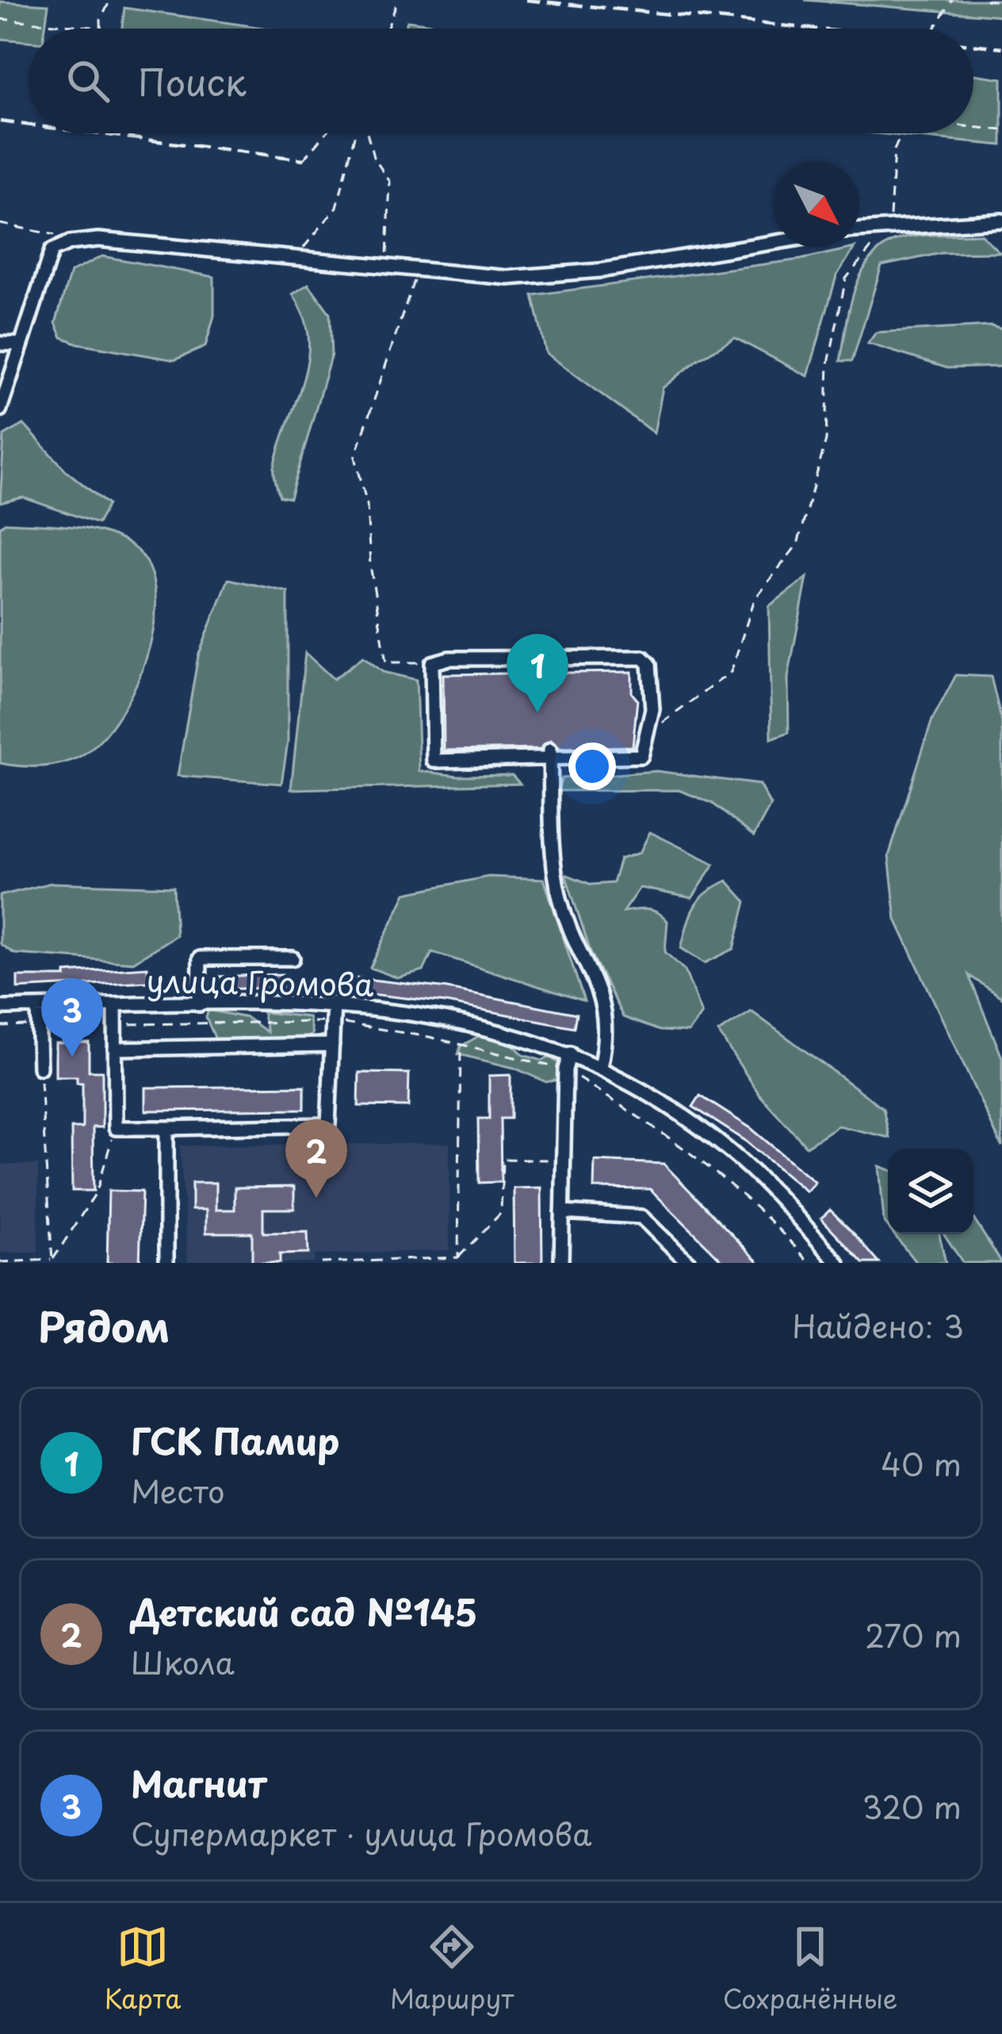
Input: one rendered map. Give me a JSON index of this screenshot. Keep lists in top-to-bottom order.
{
  "streets": {
    "street": ["улица Громова"]
  },
  "north": "bottom right",
  "page": {
    "search": "Поиск",
    "pins": ["1", "3", "2"],
    "heading": ["Рядом", "Найдено: 3"],
    "list": [
      {
        "mark": "1",
        "name": "ГСК Памир",
        "note": "Место",
        "value": "40 m"
      },
      {
        "mark": "2",
        "name": "Детский сад №145",
        "note": "Школа",
        "value": "270 m"
      },
      {
        "mark": "3",
        "name": "Магнит",
        "note": "Супермаркет · улица Громова",
        "value": "320 m"
      }
    ],
    "nav": ["Карта", "Маршрут", "Сохранённые"]
  }
}
